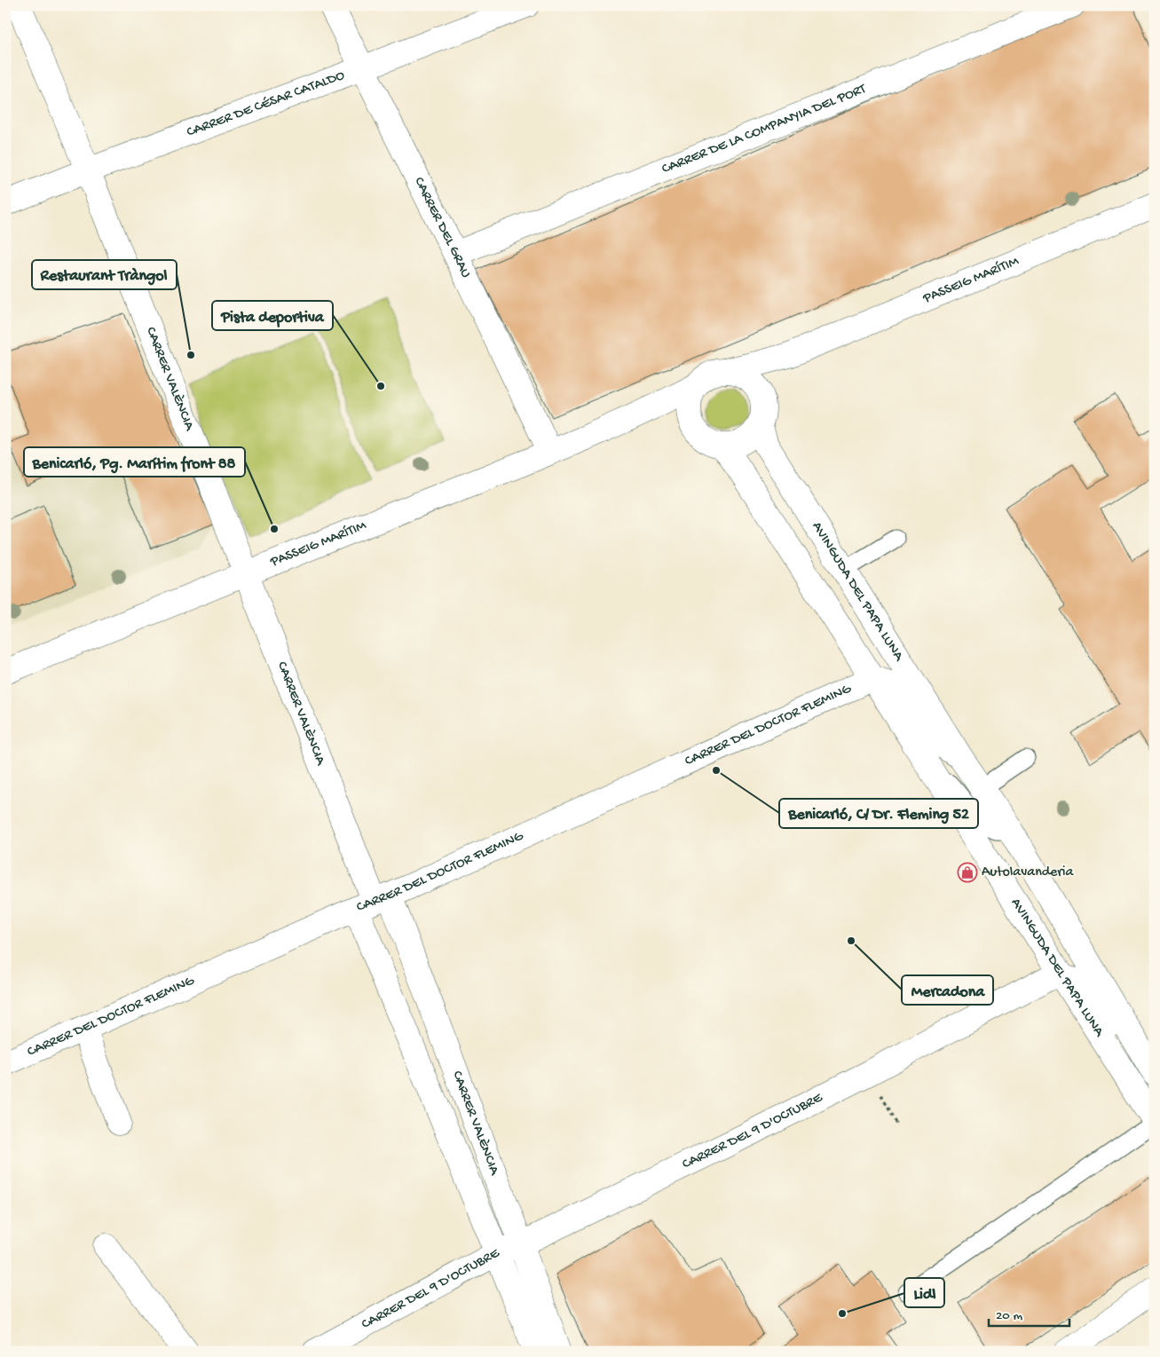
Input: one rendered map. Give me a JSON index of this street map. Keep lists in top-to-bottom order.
{
  "streets": {
    "street": [
      "CARRER DE CÉSAR CATALDO",
      "CARRER DE LA COMPANYIA DEL PORT",
      "CARRER DEL GRAU",
      "PASSEIG MARÍTIM",
      "CARRER VALÈNCIA",
      "AVINGUDA DEL PAPA LUNA",
      "CARRER DEL DOCTOR FLEMING",
      "CARRER DEL 9 D'OCTUBRE"
    ]
  },
  "crossings": [
    ["CARRER DE CÉSAR CATALDO", "CARRER DEL GRAU"],
    ["CARRER DE CÉSAR CATALDO", "CARRER VALÈNCIA"],
    ["CARRER DE LA COMPANYIA DEL PORT", "CARRER DEL GRAU"],
    ["CARRER DEL GRAU", "PASSEIG MARÍTIM"],
    ["PASSEIG MARÍTIM", "CARRER VALÈNCIA"],
    ["PASSEIG MARÍTIM", "AVINGUDA DEL PAPA LUNA"],
    ["CARRER VALÈNCIA", "CARRER DEL DOCTOR FLEMING"],
    ["CARRER VALÈNCIA", "CARRER DEL 9 D'OCTUBRE"],
    ["AVINGUDA DEL PAPA LUNA", "CARRER DEL DOCTOR FLEMING"],
    ["AVINGUDA DEL PAPA LUNA", "CARRER DEL 9 D'OCTUBRE"]
  ],
  "places": {
    "other": [
      "Restaurant Tràngol",
      "Pista deportiva",
      "Benicarló, Pg. Marítim front 88",
      "Benicarló, C/ Dr. Fleming 52",
      "Mercadona",
      "Lidl"
    ],
    "shop": ["Autolavanderia"]
  },
  "scale_bar": "20 m"
}
